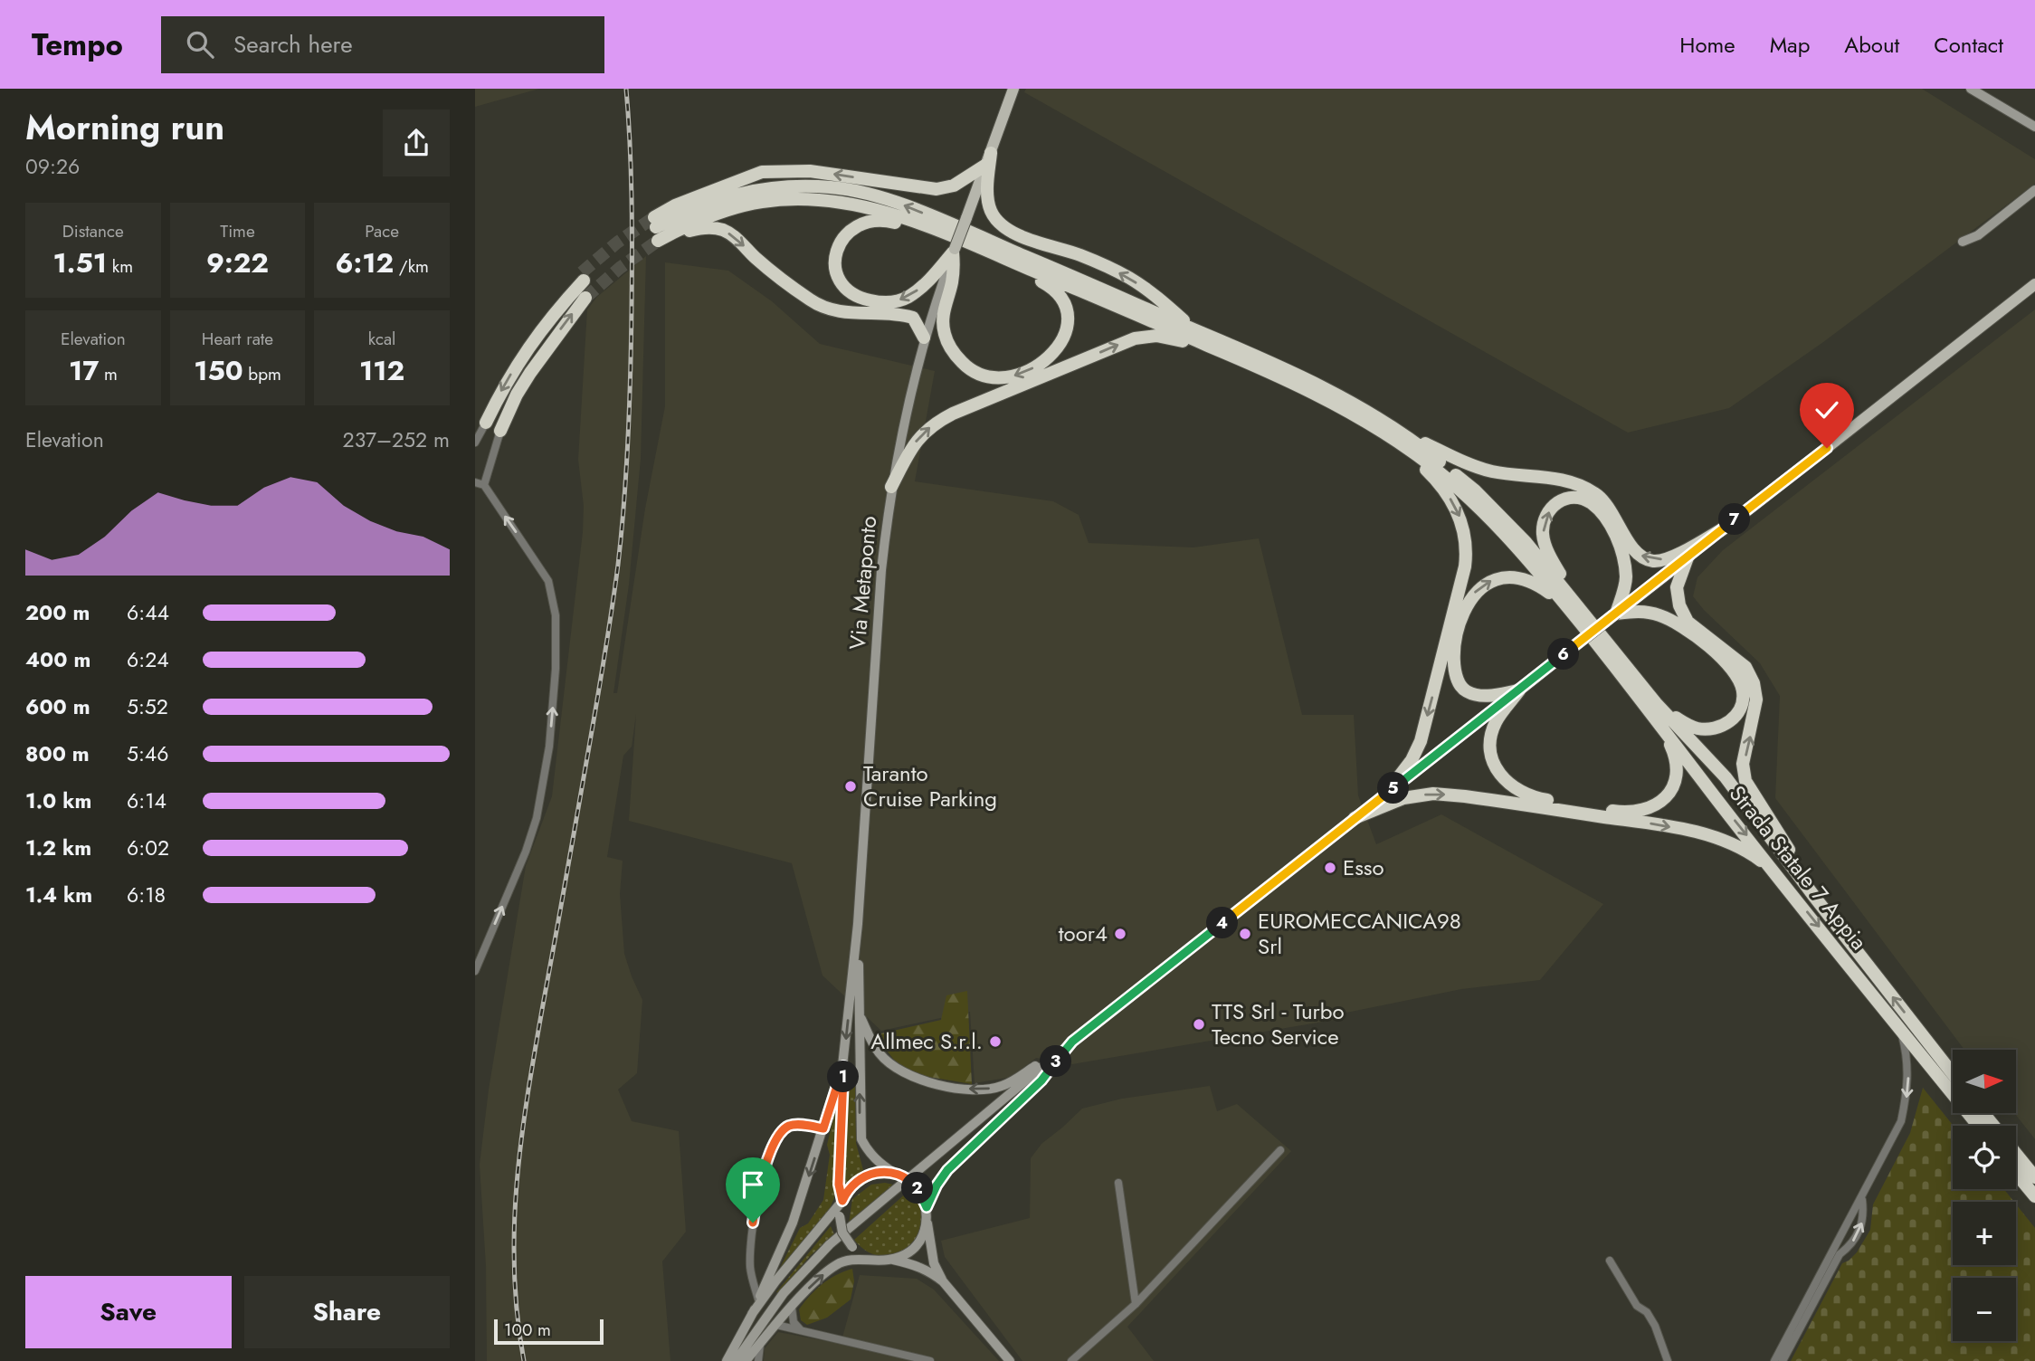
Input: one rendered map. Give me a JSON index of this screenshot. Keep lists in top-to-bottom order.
{
  "streets": {
    "highway": ["Strada Statale 7 Appia"],
    "main road": ["Via Metaponto"]
  },
  "places": [
    "Taranto Cruise Parking",
    "Esso",
    "toor4",
    "EUROMECCANICA98 Srl",
    "TTS Srl - Turbo Tecno Service",
    "Allmec S.r.l."
  ],
  "scale_bar": "100 m",
  "north": "right",
  "page": {
    "header": "Tempo",
    "search": "Search here",
    "nav": [
      "Home",
      "Map",
      "About",
      "Contact"
    ],
    "heading": ["Morning run", "09:26"],
    "stats": [
      ["Distance", "1.51 km"],
      ["Time", "9:22"],
      ["Pace", "6:12 /km"],
      ["Elevation", "17 m"],
      ["Heart rate", "150 bpm"],
      ["kcal", "112"]
    ],
    "chart": ["Elevation", "237–252 m"],
    "pins": [
      "7",
      "6",
      "5",
      "4",
      "3",
      "1",
      "2"
    ],
    "list": [
      {
        "name": "200 m",
        "note": "6:44"
      },
      {
        "name": "400 m",
        "note": "6:24"
      },
      {
        "name": "600 m",
        "note": "5:52"
      },
      {
        "name": "800 m",
        "note": "5:46"
      },
      {
        "name": "1.0 km",
        "note": "6:14"
      },
      {
        "name": "1.2 km",
        "note": "6:02"
      },
      {
        "name": "1.4 km",
        "note": "6:18"
      }
    ],
    "map_buttons": ["+", "−"],
    "buttons": ["Save", "Share"],
    "scale": "100 m"
  }
}
